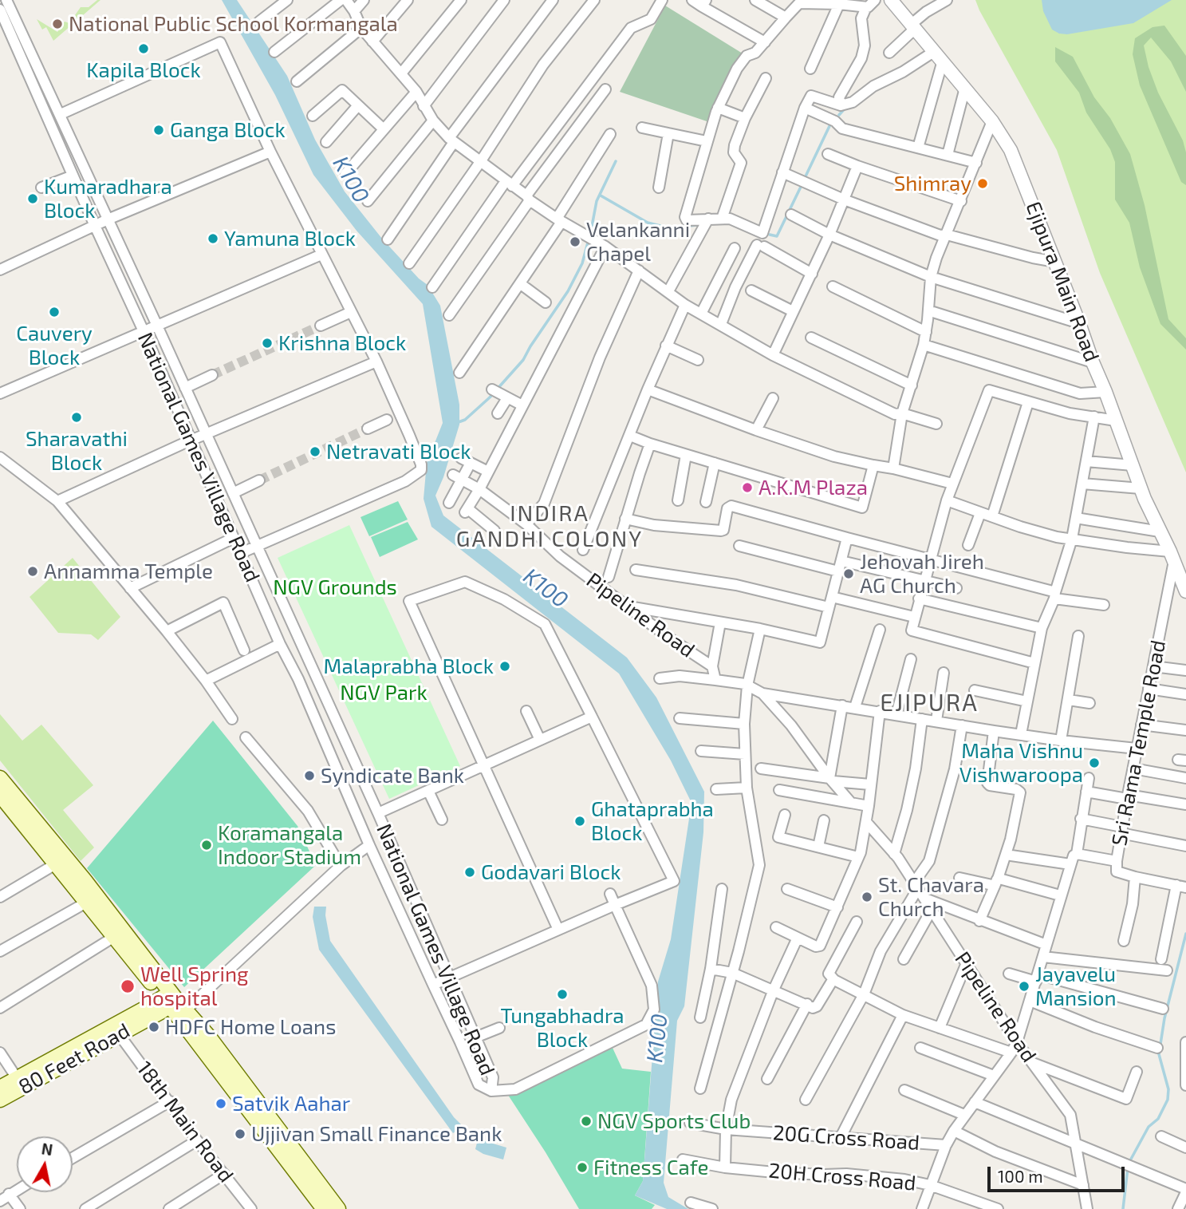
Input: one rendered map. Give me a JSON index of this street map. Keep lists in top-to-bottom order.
{
  "streets": {
    "main road": ["80 Feet Road"],
    "street": [
      "Ejipura Main Road",
      "National Games Village Road",
      "Pipeline Road",
      "Sri Rama Temple Road",
      "18th Main Road",
      "20G Cross Road",
      "20H Cross Road"
    ]
  },
  "crossings": [
    ["Ejipura Main Road", "Sri Rama Temple Road"],
    ["80 Feet Road", "18th Main Road"]
  ],
  "districts": ["INDIRA GANDHI COLONY", "EJIPURA"],
  "water": ["K100"],
  "parks": ["NGV Grounds", "NGV Park"],
  "places": [
    "National Public School Kormangala",
    "Kapila Block",
    "Ganga Block",
    "Shimray",
    "Kumaradhara Block",
    "Yamuna Block",
    "Velankanni Chapel",
    "Cauvery Block",
    "Krishna Block",
    "Sharavathi Block",
    "Netravati Block",
    "A.K.M Plaza",
    "Annamma Temple",
    "Jehovah Jireh AG Church",
    "Malaprabha Block",
    "Maha Vishnu Vishwaroopa",
    "Syndicate Bank",
    "Ghataprabha Block",
    "Koramangala Indoor Stadium",
    "Godavari Block",
    "St. Chavara Church",
    "Well Spring hospital",
    "Jayavelu Mansion",
    "Tungabhadra Block",
    "HDFC Home Loans",
    "Satvik Aahar",
    "NGV Sports Club",
    "Ujjivan Small Finance Bank",
    "Fitness Cafe"
  ],
  "scale_bar": "100 m",
  "north": "top"
}
